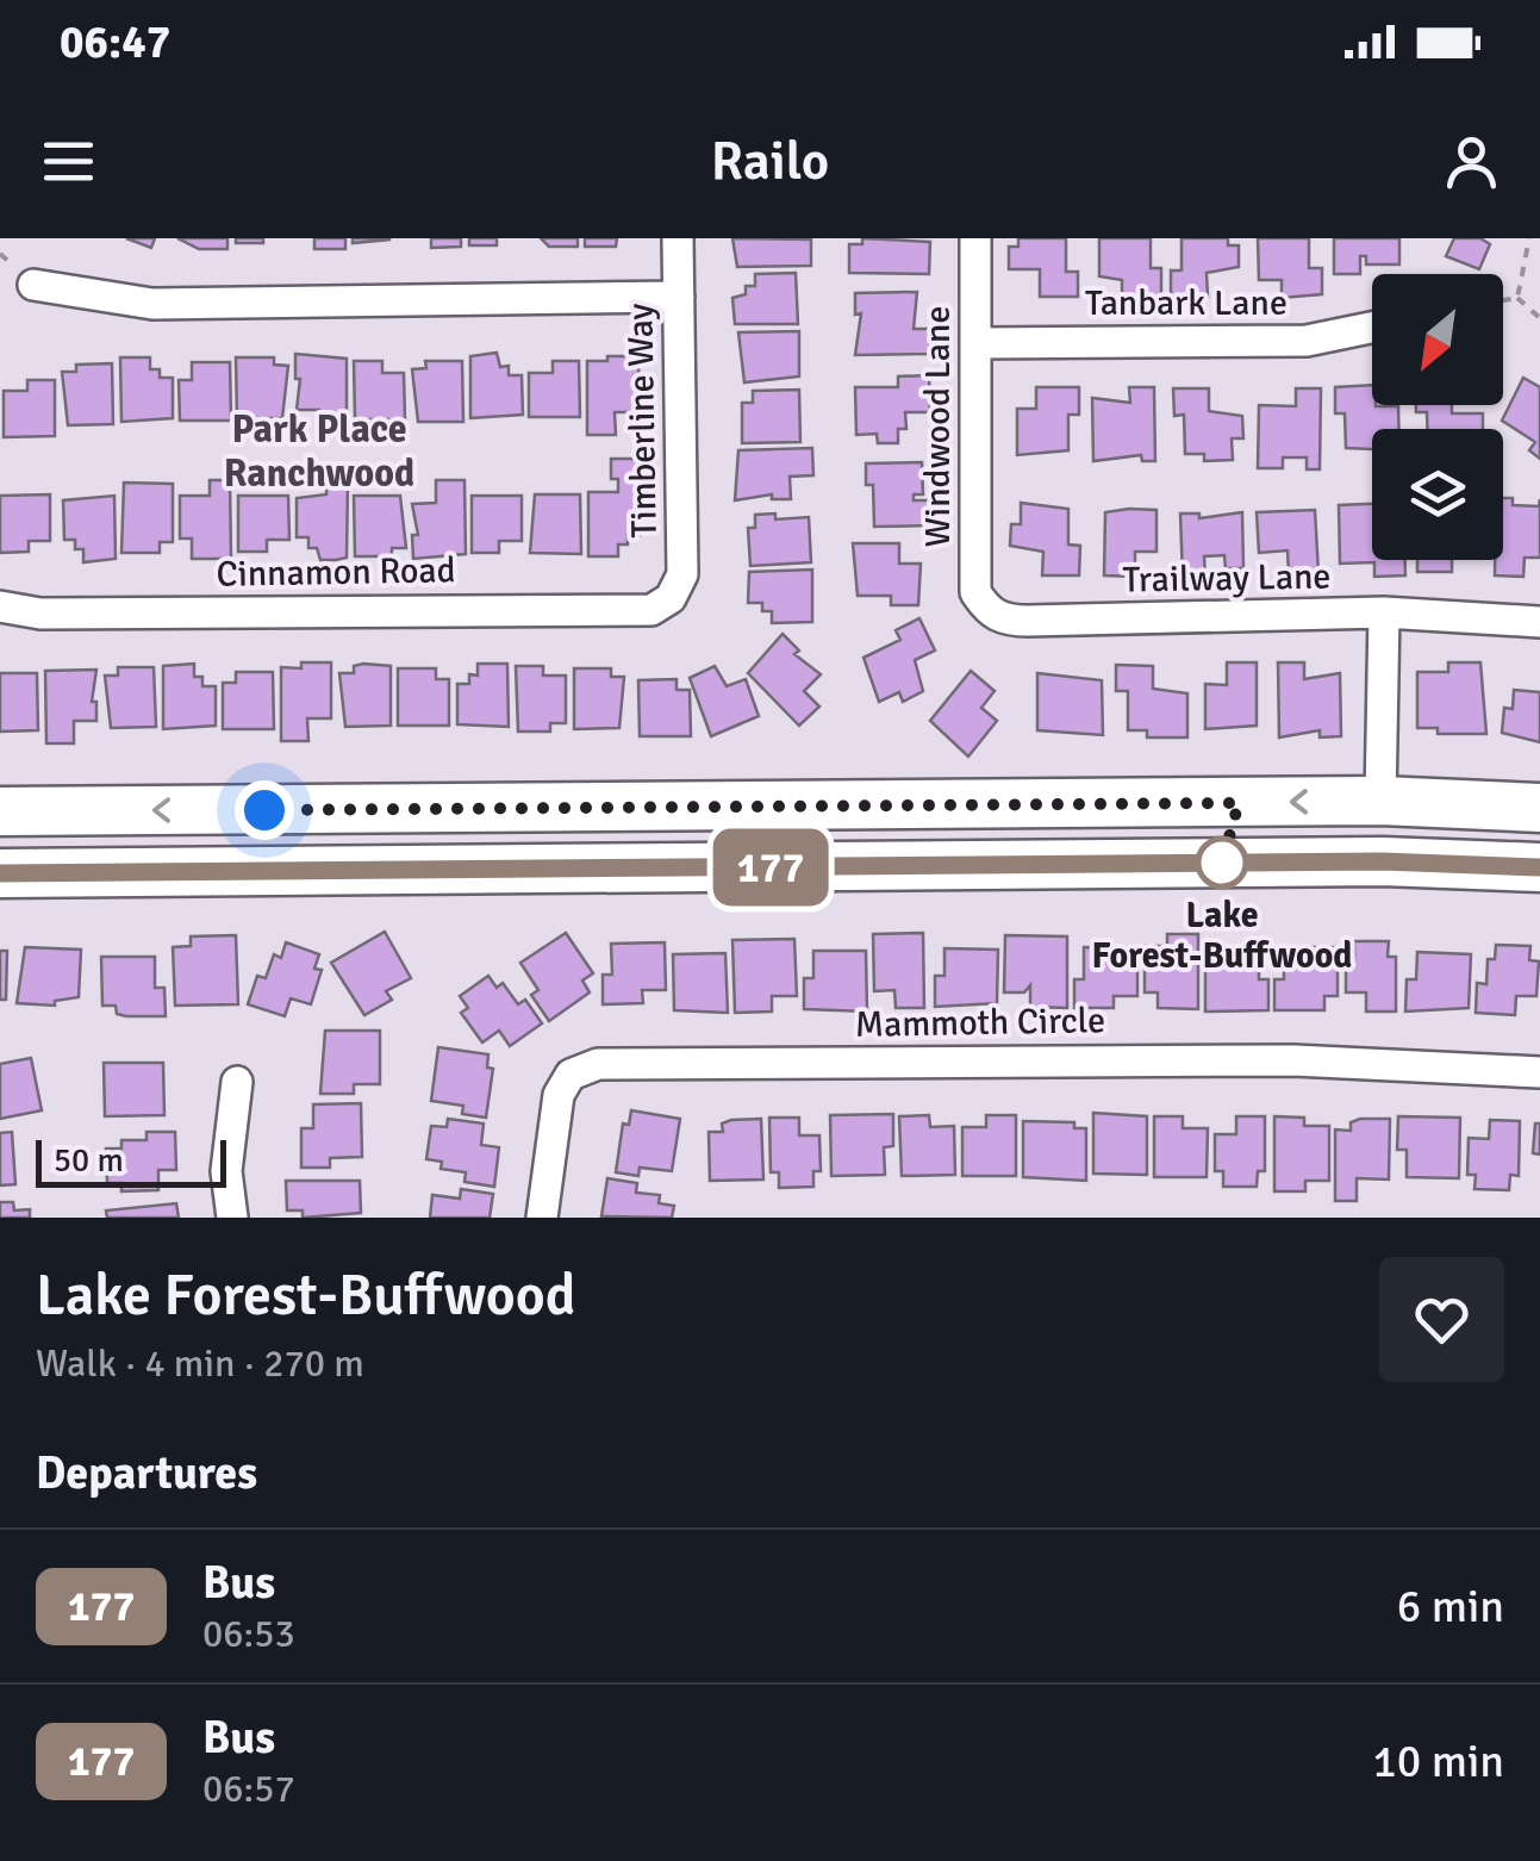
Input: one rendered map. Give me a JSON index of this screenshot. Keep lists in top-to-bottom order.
{
  "streets": {
    "street": [
      "Tanbark Lane",
      "Timberline Way",
      "Windwood Lane",
      "Cinnamon Road",
      "Trailway Lane",
      "Mammoth Circle"
    ]
  },
  "crossings": [
    ["Tanbark Lane", "Windwood Lane"],
    ["Timberline Way", "Cinnamon Road"],
    ["Windwood Lane", "Trailway Lane"]
  ],
  "districts": ["Park Place Ranchwood"],
  "places": ["Lake Forest-Buffwood"],
  "lines": ["bus line 177"],
  "scale_bar": "50 m",
  "north": "bottom left",
  "page": {
    "status": "06:47",
    "header": "Railo",
    "on_map": "177",
    "scale": "50 m",
    "heading": [
      ["Lake Forest-Buffwood", "Walk · 4 min · 270 m"],
      "Departures"
    ],
    "list": [
      {
        "mark": "177",
        "name": "Bus",
        "note": "06:53",
        "value": "6 min"
      },
      {
        "mark": "177",
        "name": "Bus",
        "note": "06:57",
        "value": "10 min"
      }
    ]
  }
}
